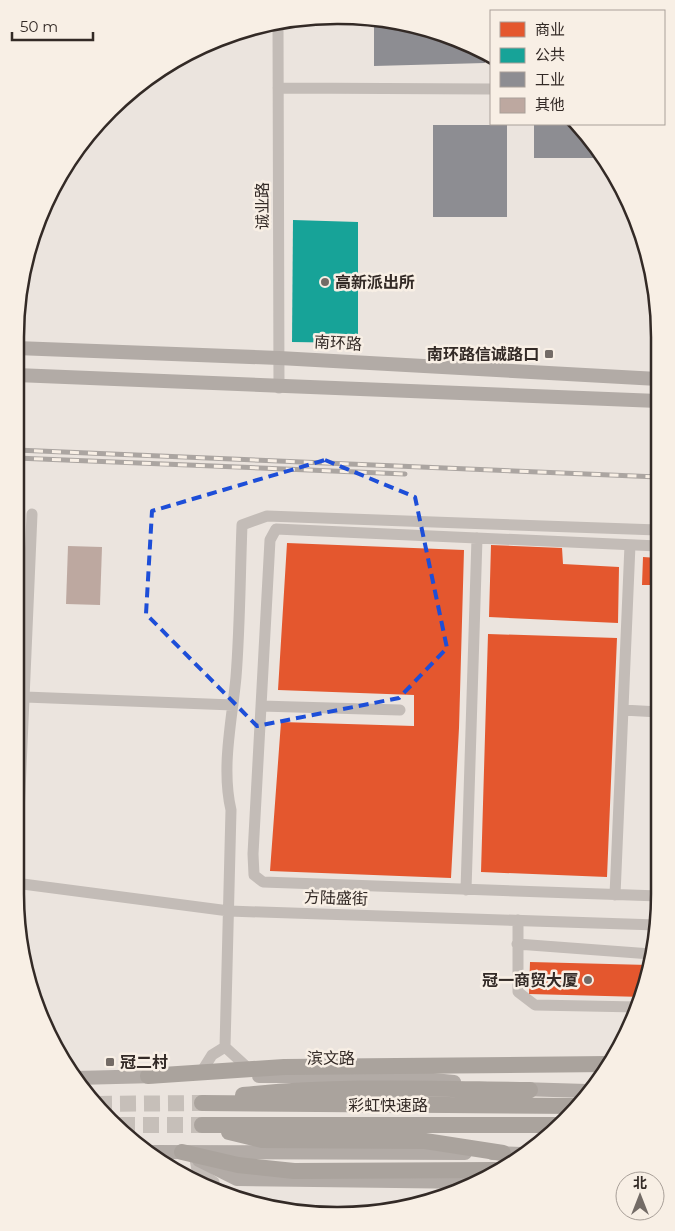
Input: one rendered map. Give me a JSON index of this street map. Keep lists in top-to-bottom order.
{
  "streets": {
    "highway": ["彩虹快速路"],
    "main road": ["南环路", "滨文路"],
    "street": ["诚业路", "方陆盛街"]
  },
  "crossings": [
    ["诚业路", "南环路"],
    ["滨文路", "彩虹快速路"]
  ],
  "places": {
    "other": ["高新派出所", "冠一商贸大厦"],
    "transit": ["南环路信诚路口", "冠二村"]
  },
  "legend": [
    "商业",
    "公共",
    "工业",
    "其他"
  ],
  "scale_bar": "50 m",
  "north": "top"
}
